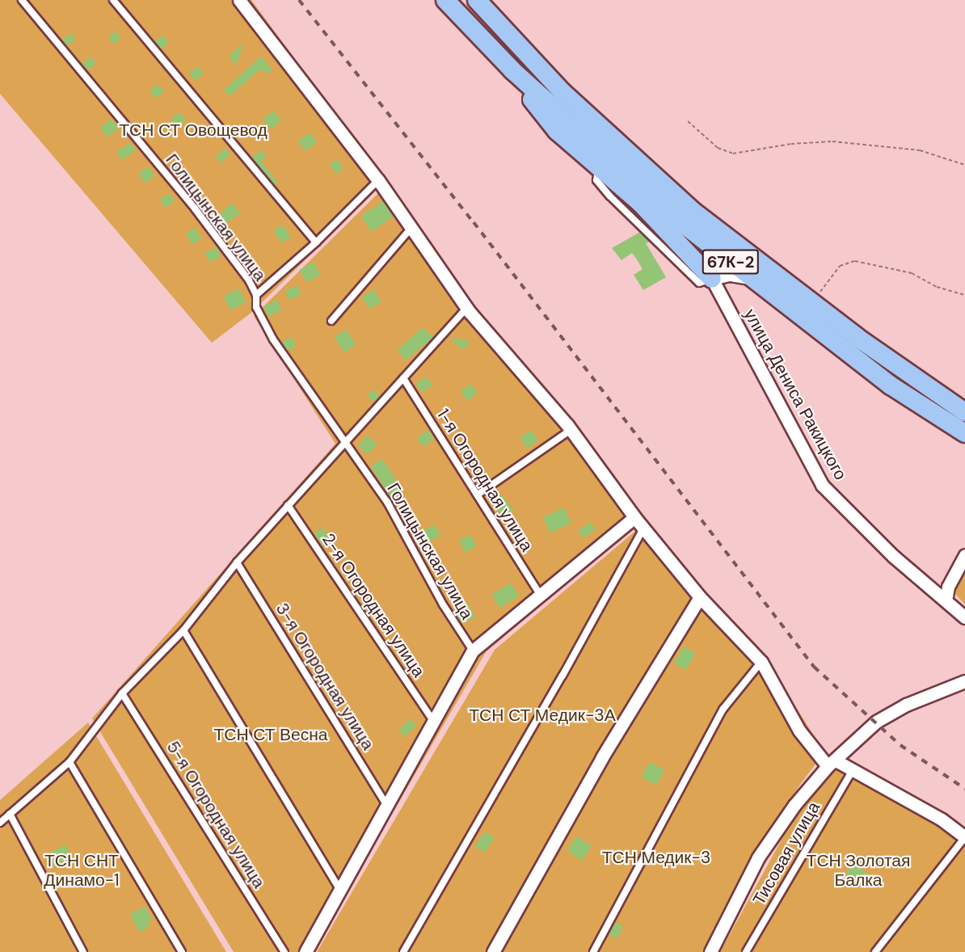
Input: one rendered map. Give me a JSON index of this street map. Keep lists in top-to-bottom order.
{
  "streets": {
    "main road": ["67К-2"],
    "street": ["улица Дениса Ракицкого"],
    "lane": [
      "Голицынская улица",
      "1-я Огородная улица",
      "2-я Огородная улица",
      "3-я Огородная улица",
      "5-я Огородная улица",
      "Тисовая улица"
    ]
  },
  "parks": [
    "ТСН СТ Овощевод",
    "ТСН СТ Медик-3А",
    "ТСН СТ Весна",
    "ТСН Медик-3",
    "ТСН СНТ Динамо-1",
    "ТСН Золотая Балка"
  ]
}
